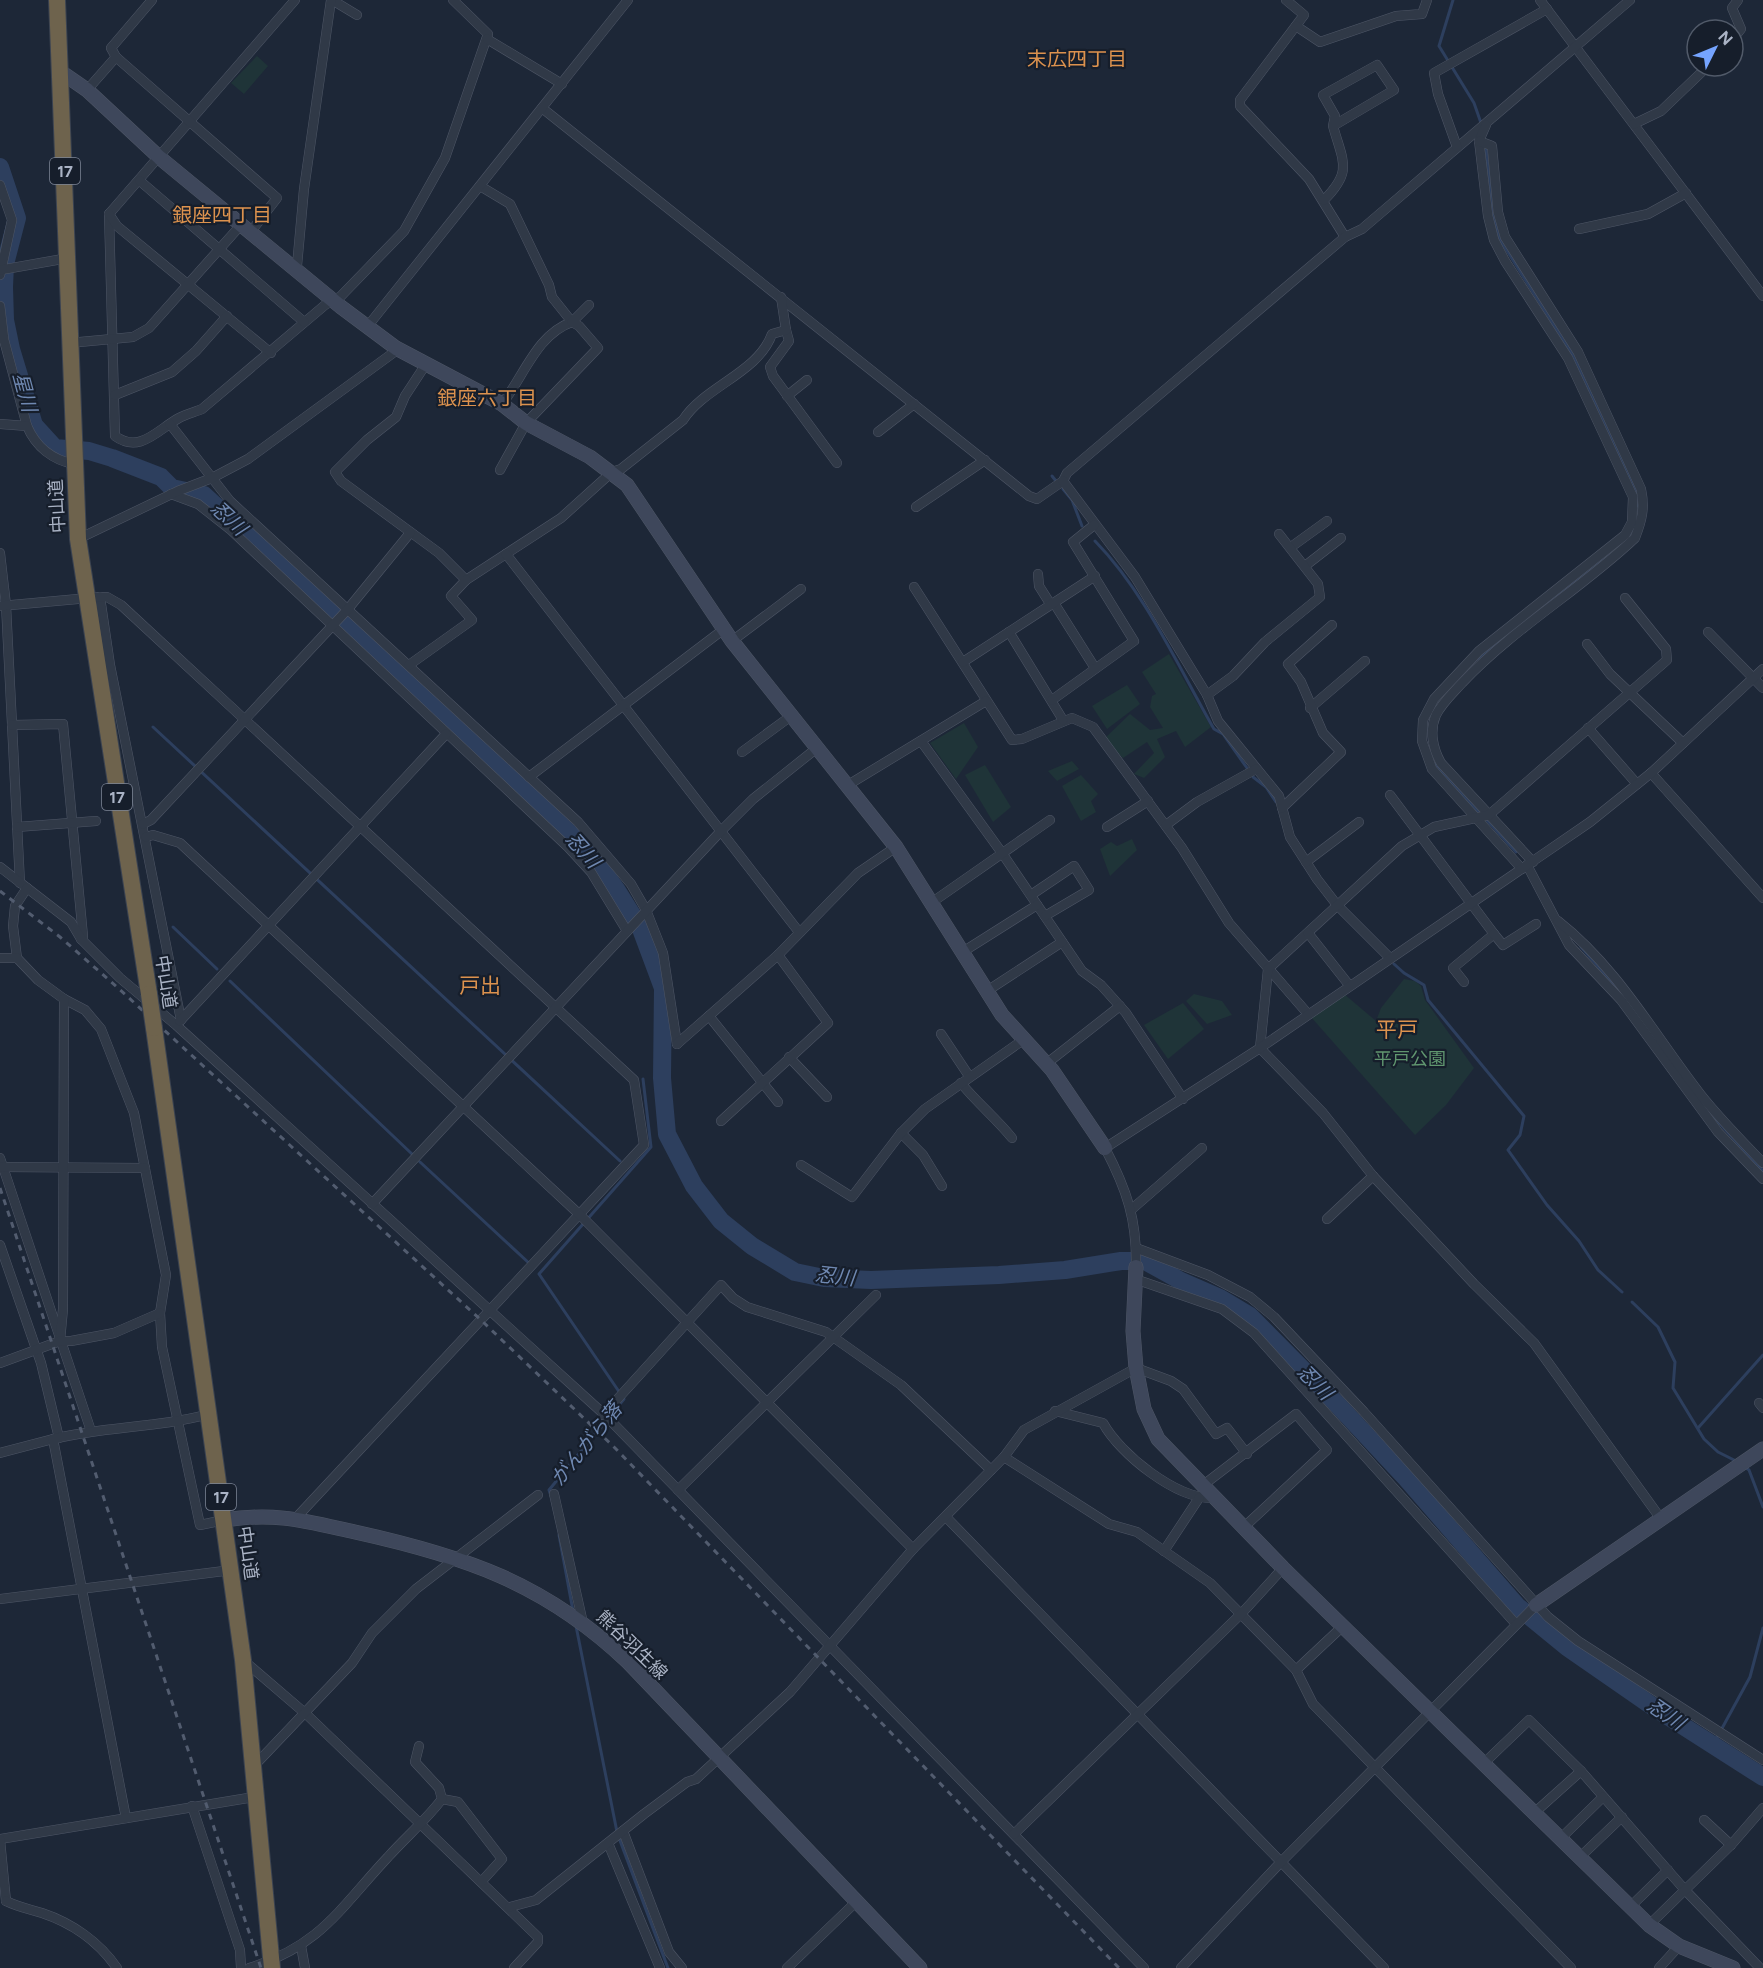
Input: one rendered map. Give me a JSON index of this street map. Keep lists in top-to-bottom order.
{
  "streets": {
    "highway": ["17", "中山道"],
    "street": ["熊谷羽生線"]
  },
  "crossings": [
    ["中山道", "熊谷羽生線"]
  ],
  "districts": [
    "末広四丁目",
    "銀座四丁目",
    "銀座六丁目",
    "戸出",
    "平戸"
  ],
  "water": ["星川", "忍川", "がんがら落"],
  "parks": ["平戸公園"],
  "north": "top right"
}
